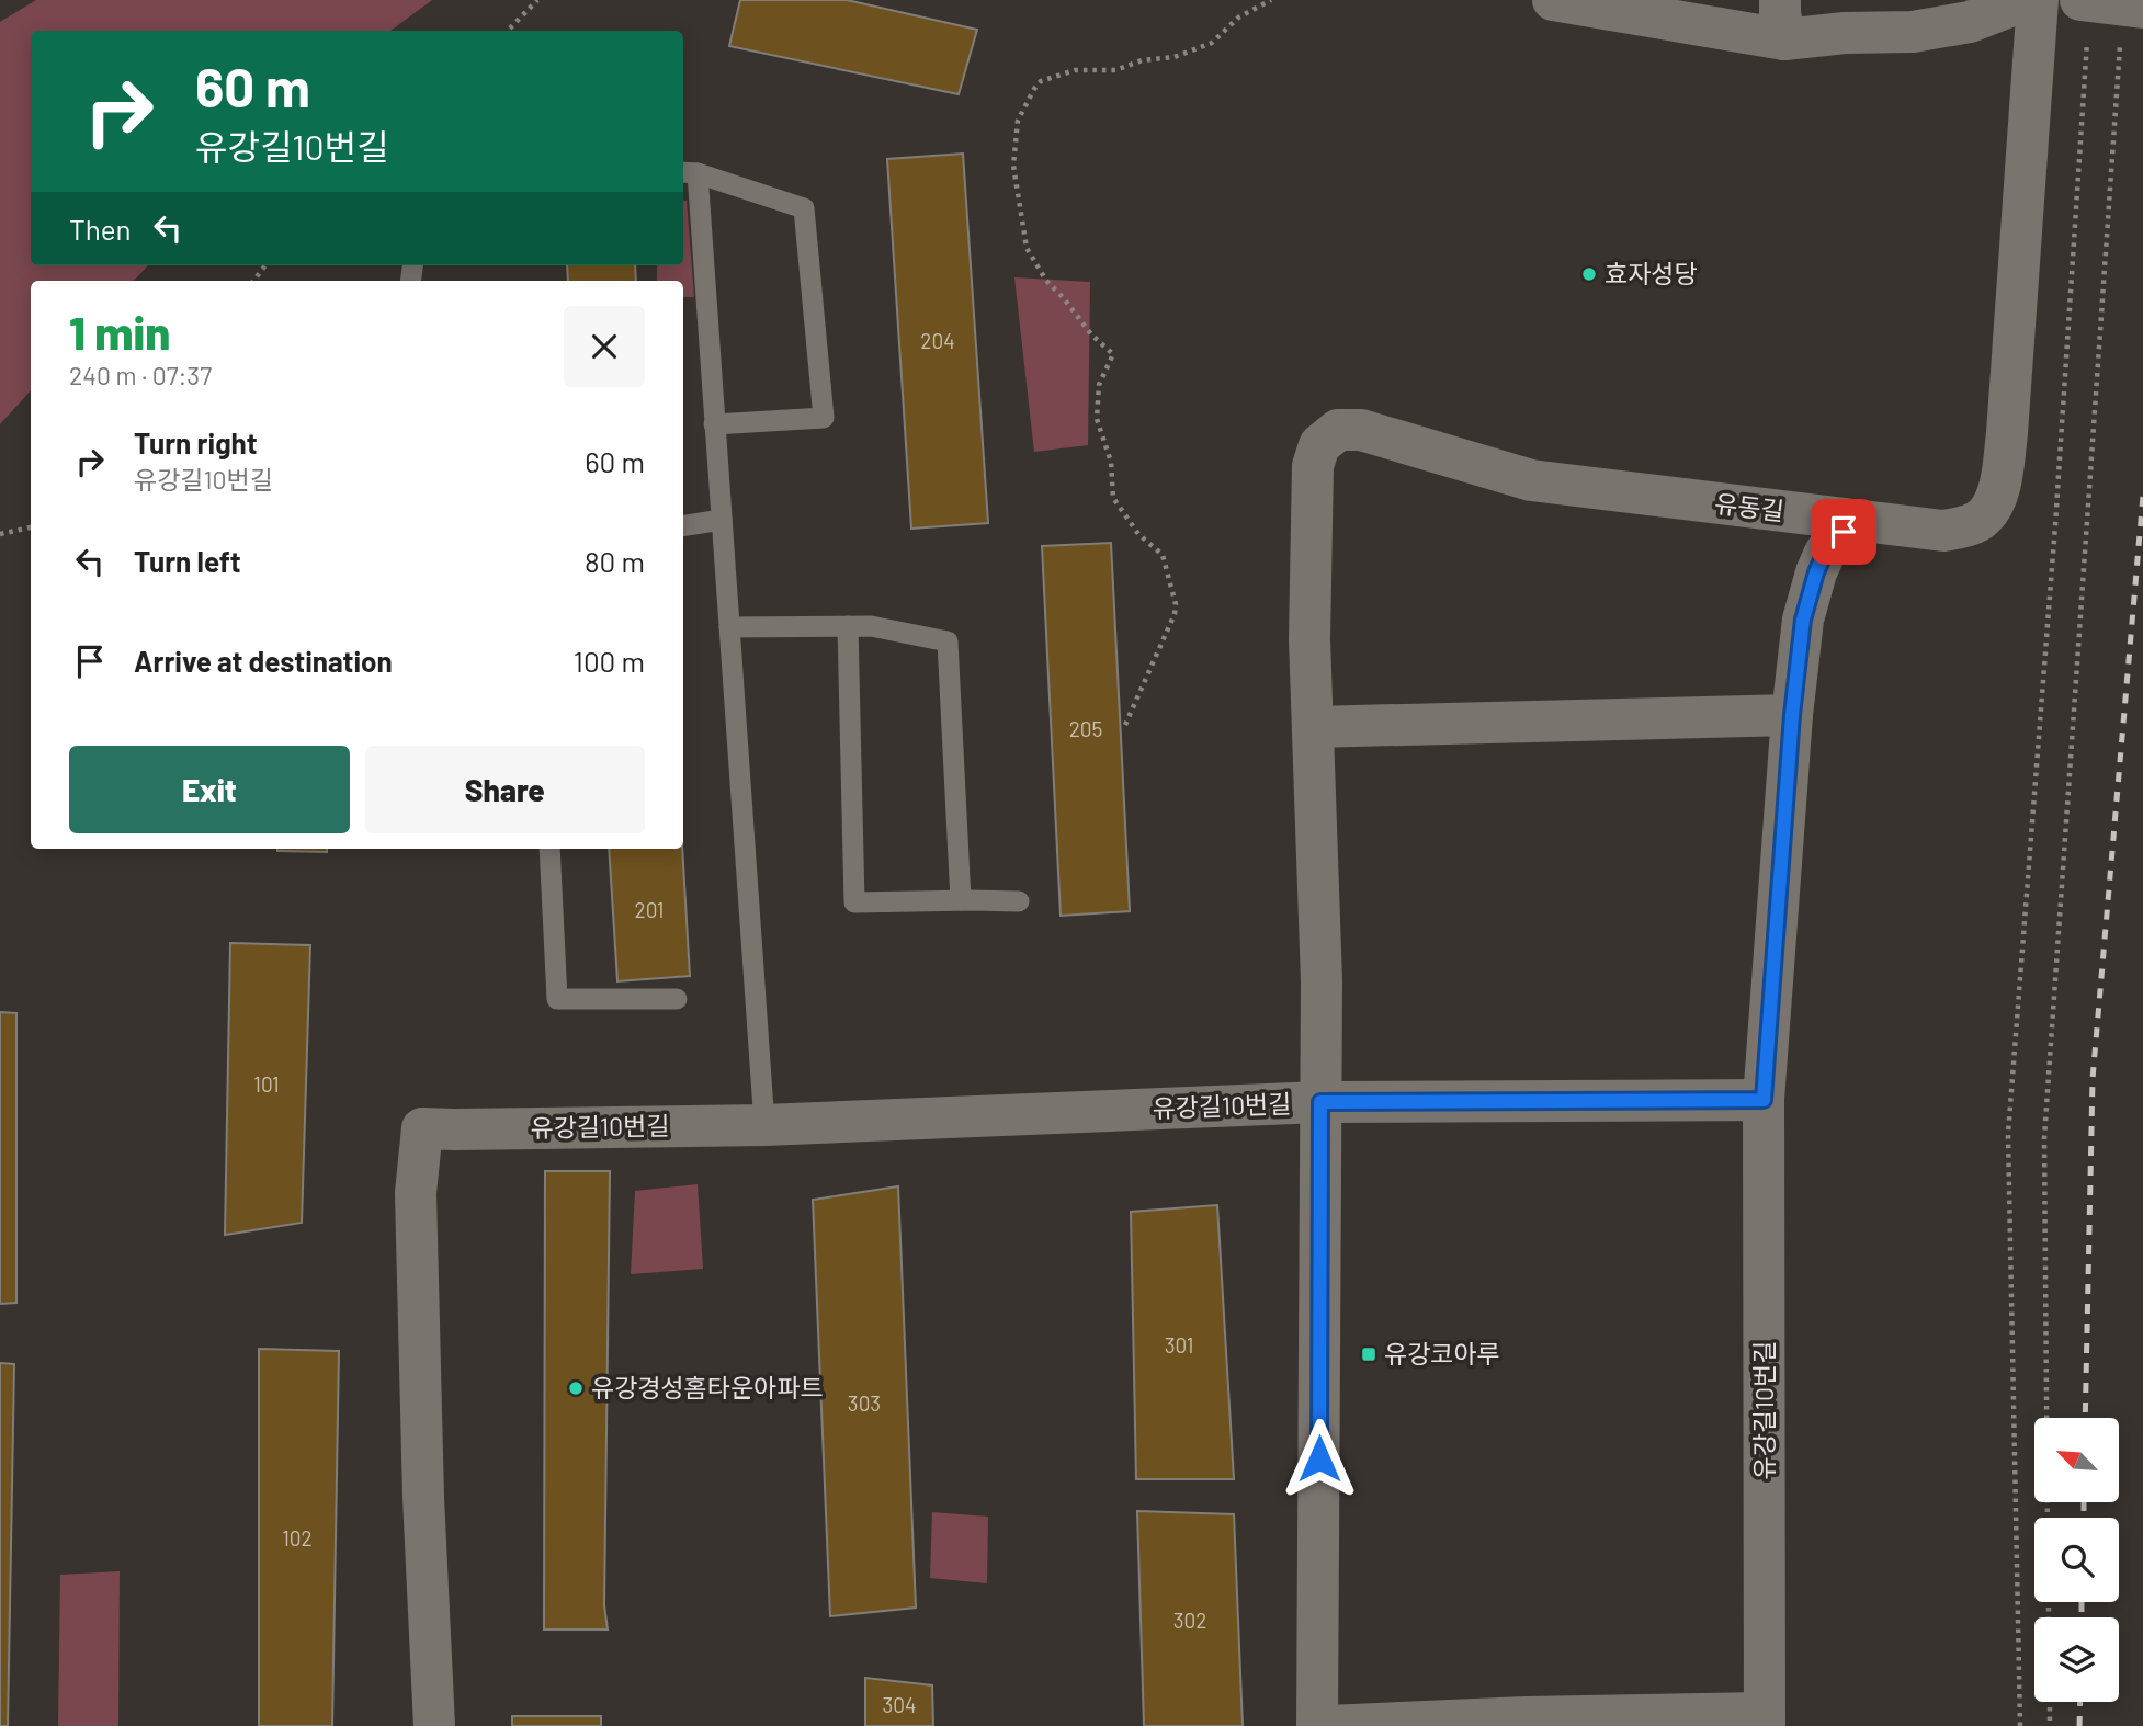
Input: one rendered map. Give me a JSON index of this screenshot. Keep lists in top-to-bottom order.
{
  "streets": {
    "street": ["유동길", "유강길10번길"]
  },
  "crossings": [
    ["유동길", "유강길10번길"]
  ],
  "places": {
    "other": ["효자성당", "유강경성홈타운아파트"],
    "transit": ["유강코아루"]
  },
  "house_numbers": [
    "204",
    "205",
    "201",
    "101",
    "301",
    "303",
    "102",
    "302",
    "304"
  ],
  "north": "top left",
  "page": {
    "turn": ["60 m", "유강길10번길"],
    "then": "Then",
    "heading": ["1 min", "240 m · 07:37"],
    "list": [
      {
        "name": "Turn right",
        "note": "유강길10번길",
        "value": "60 m"
      },
      {
        "name": "Turn left",
        "value": "80 m"
      },
      {
        "name": "Arrive at destination",
        "value": "100 m"
      }
    ],
    "buttons": ["Exit", "Share"]
  }
}
